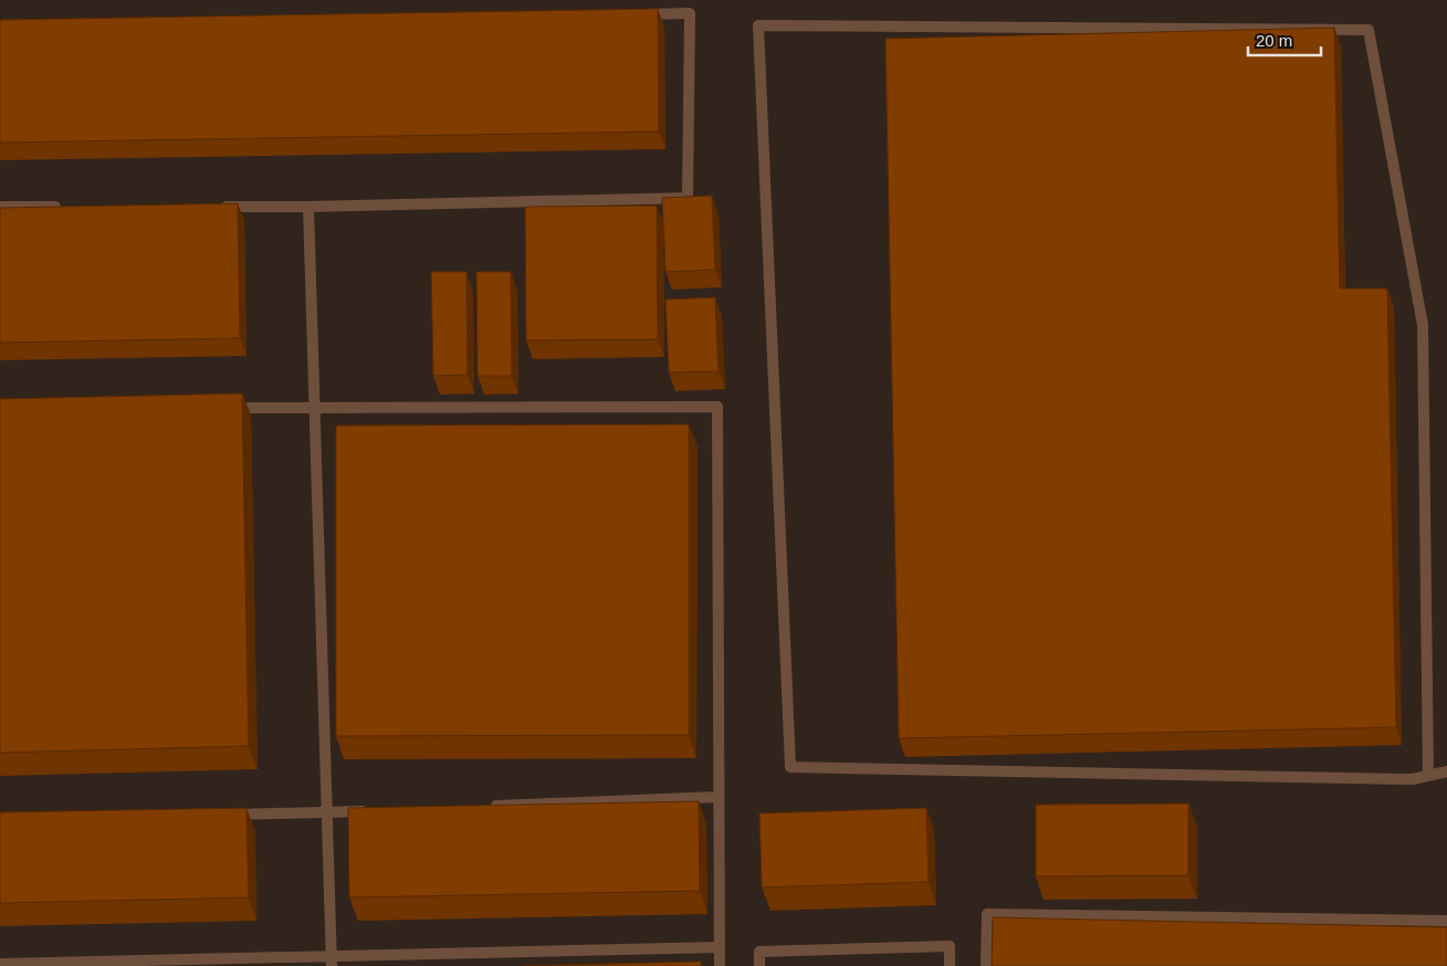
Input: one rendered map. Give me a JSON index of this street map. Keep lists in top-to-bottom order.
{
  "scale_bar": "20 m"
}
